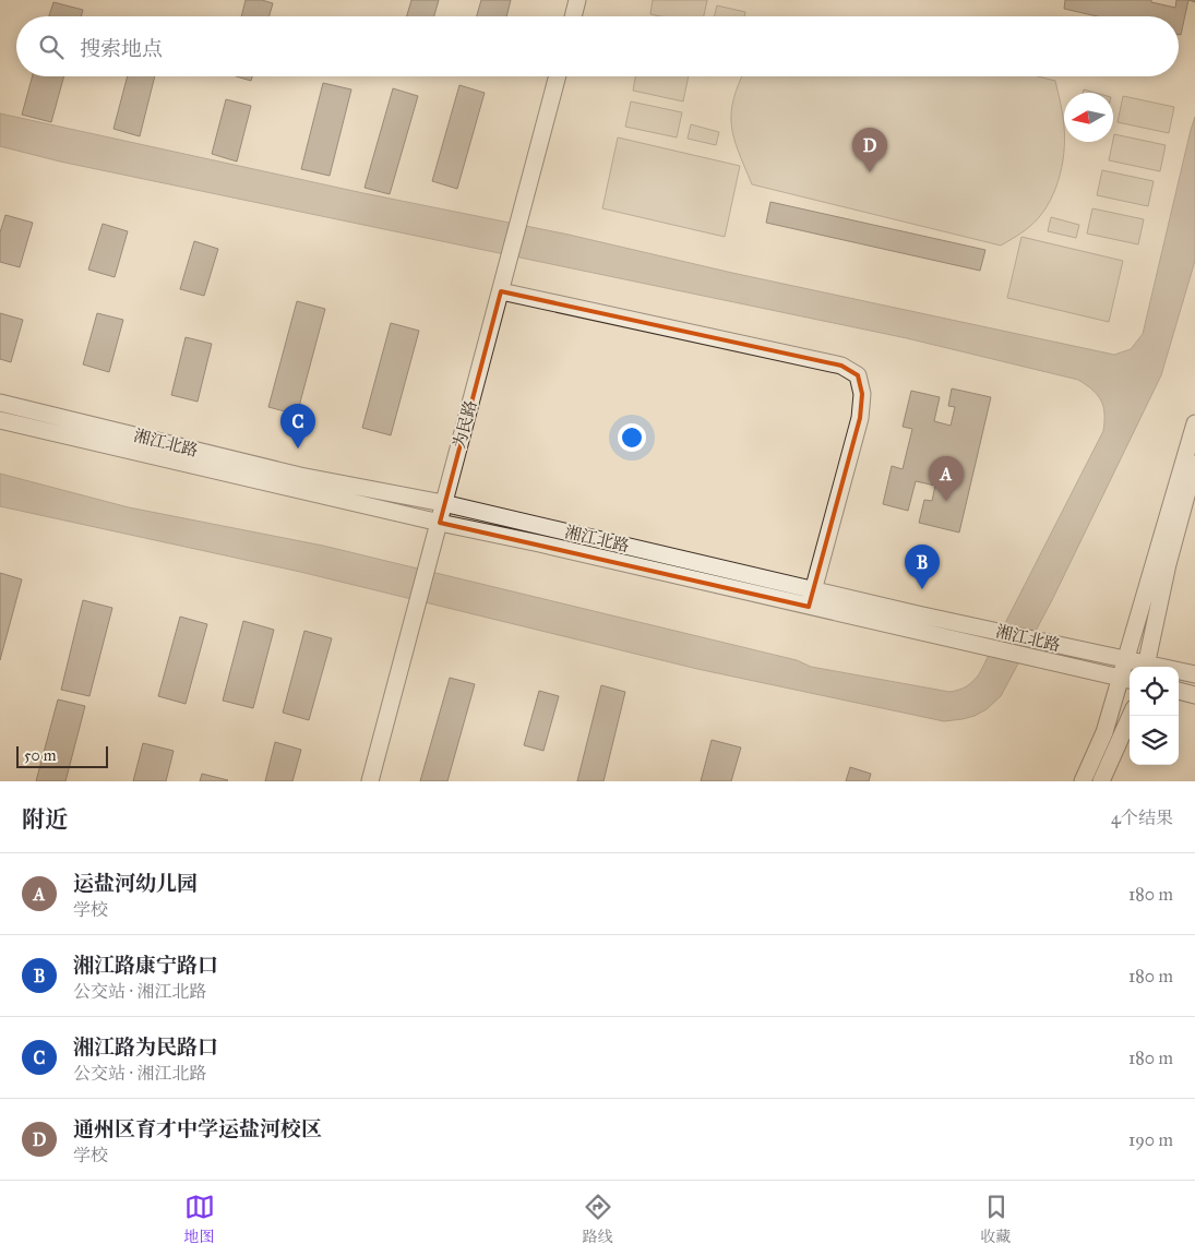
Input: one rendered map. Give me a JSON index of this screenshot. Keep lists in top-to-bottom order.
{
  "streets": {
    "street": ["为民路", "湘江北路"]
  },
  "crossings": [
    ["为民路", "湘江北路"]
  ],
  "scale_bar": "50 m",
  "north": "left",
  "page": {
    "search": "搜索地点",
    "pins": [
      "D",
      "C",
      "A",
      "B"
    ],
    "scale": "50 m",
    "heading": ["附近", "4个结果"],
    "list": [
      {
        "mark": "A",
        "name": "运盐河幼儿园",
        "note": "学校",
        "value": "180 m"
      },
      {
        "mark": "B",
        "name": "湘江路康宁路口",
        "note": "公交站 · 湘江北路",
        "value": "180 m"
      },
      {
        "mark": "C",
        "name": "湘江路为民路口",
        "note": "公交站 · 湘江北路",
        "value": "180 m"
      },
      {
        "mark": "D",
        "name": "通州区育才中学运盐河校区",
        "note": "学校",
        "value": "190 m"
      }
    ],
    "nav": ["地图", "路线", "收藏"]
  }
}
